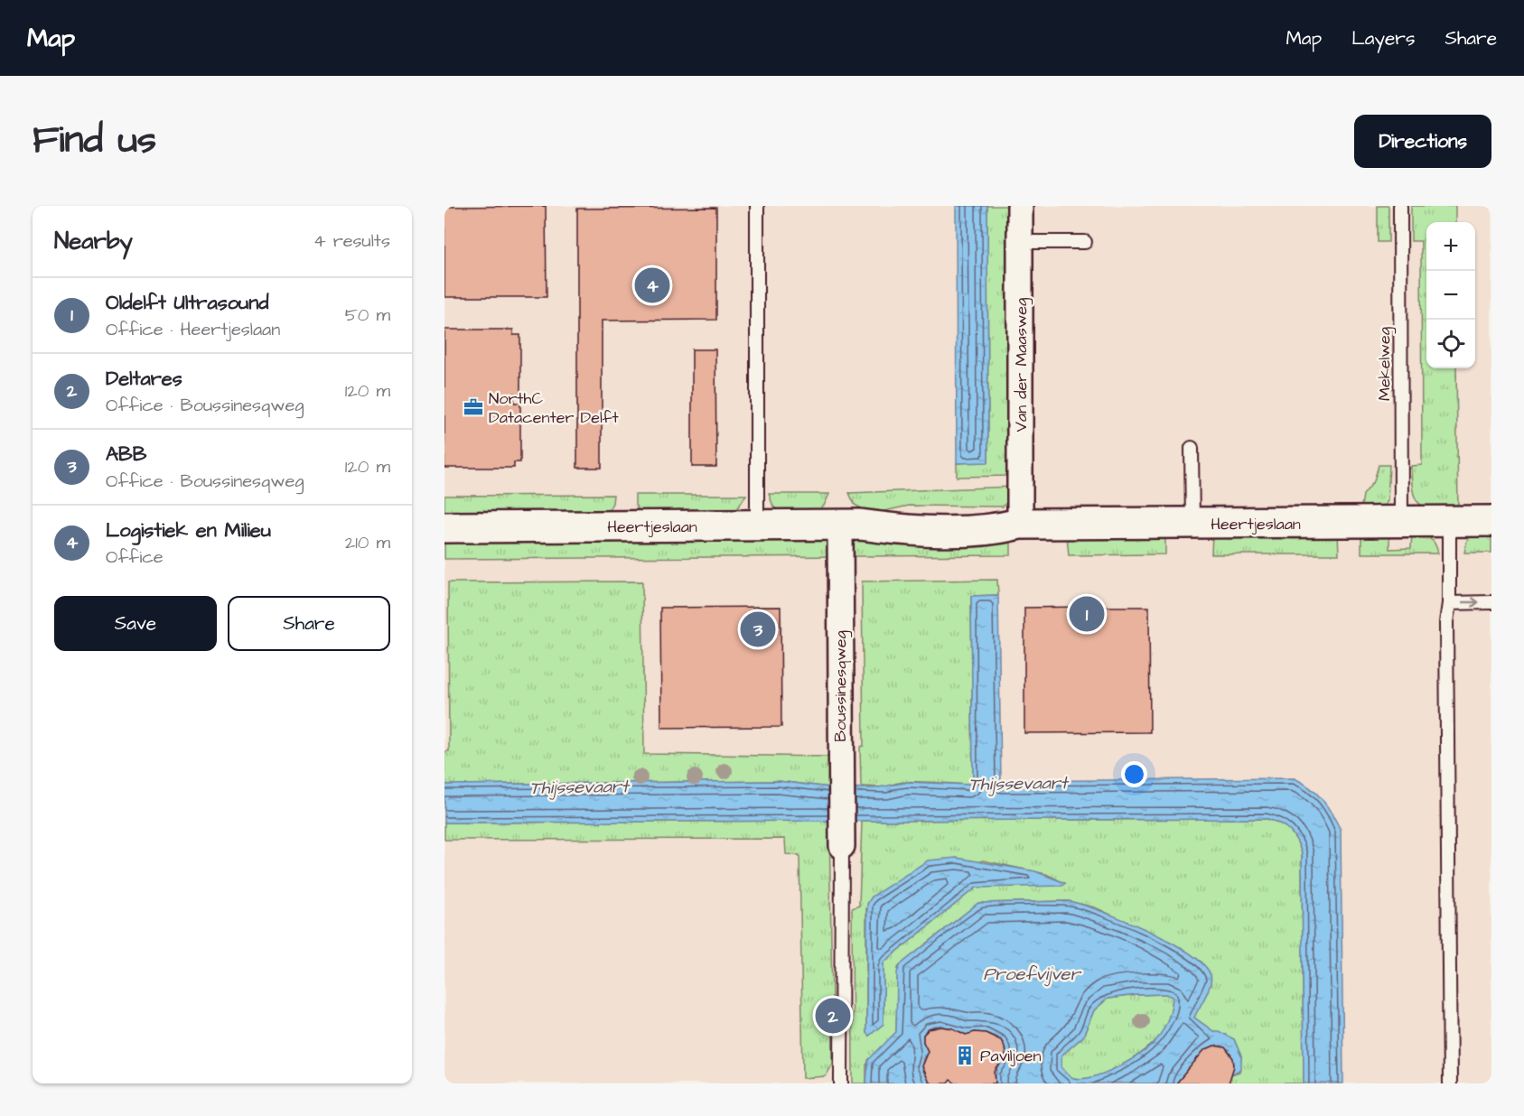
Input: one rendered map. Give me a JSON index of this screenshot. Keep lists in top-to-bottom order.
{
  "streets": {
    "street": ["Van der Maasweg", "Heertjeslaan", "Boussinesqweg"],
    "lane": ["Mekelweg"]
  },
  "crossings": [
    ["Mekelweg", "Heertjeslaan"],
    ["Van der Maasweg", "Heertjeslaan"],
    ["Heertjeslaan", "Boussinesqweg"]
  ],
  "water": ["Thijssevaart", "Proefvijver"],
  "places": {
    "office": ["NorthC Datacenter Delft"],
    "building": ["Paviljoen"]
  },
  "page": {
    "header": "Map",
    "nav": ["Map", "Layers", "Share"],
    "title": "Find us",
    "buttons": [
      "Directions",
      ["Save", "Share"]
    ],
    "heading": ["Nearby", "4 results"],
    "map_buttons": ["+", "−"],
    "pins": [
      "4",
      "1",
      "3",
      "2"
    ],
    "list": [
      {
        "mark": "1",
        "name": "Oldelft Ultrasound",
        "note": "Office · Heertjeslaan",
        "value": "50 m"
      },
      {
        "mark": "2",
        "name": "Deltares",
        "note": "Office · Boussinesqweg",
        "value": "120 m"
      },
      {
        "mark": "3",
        "name": "ABB",
        "note": "Office · Boussinesqweg",
        "value": "120 m"
      },
      {
        "mark": "4",
        "name": "Logistiek en Milieu",
        "note": "Office",
        "value": "210 m"
      }
    ]
  }
}
